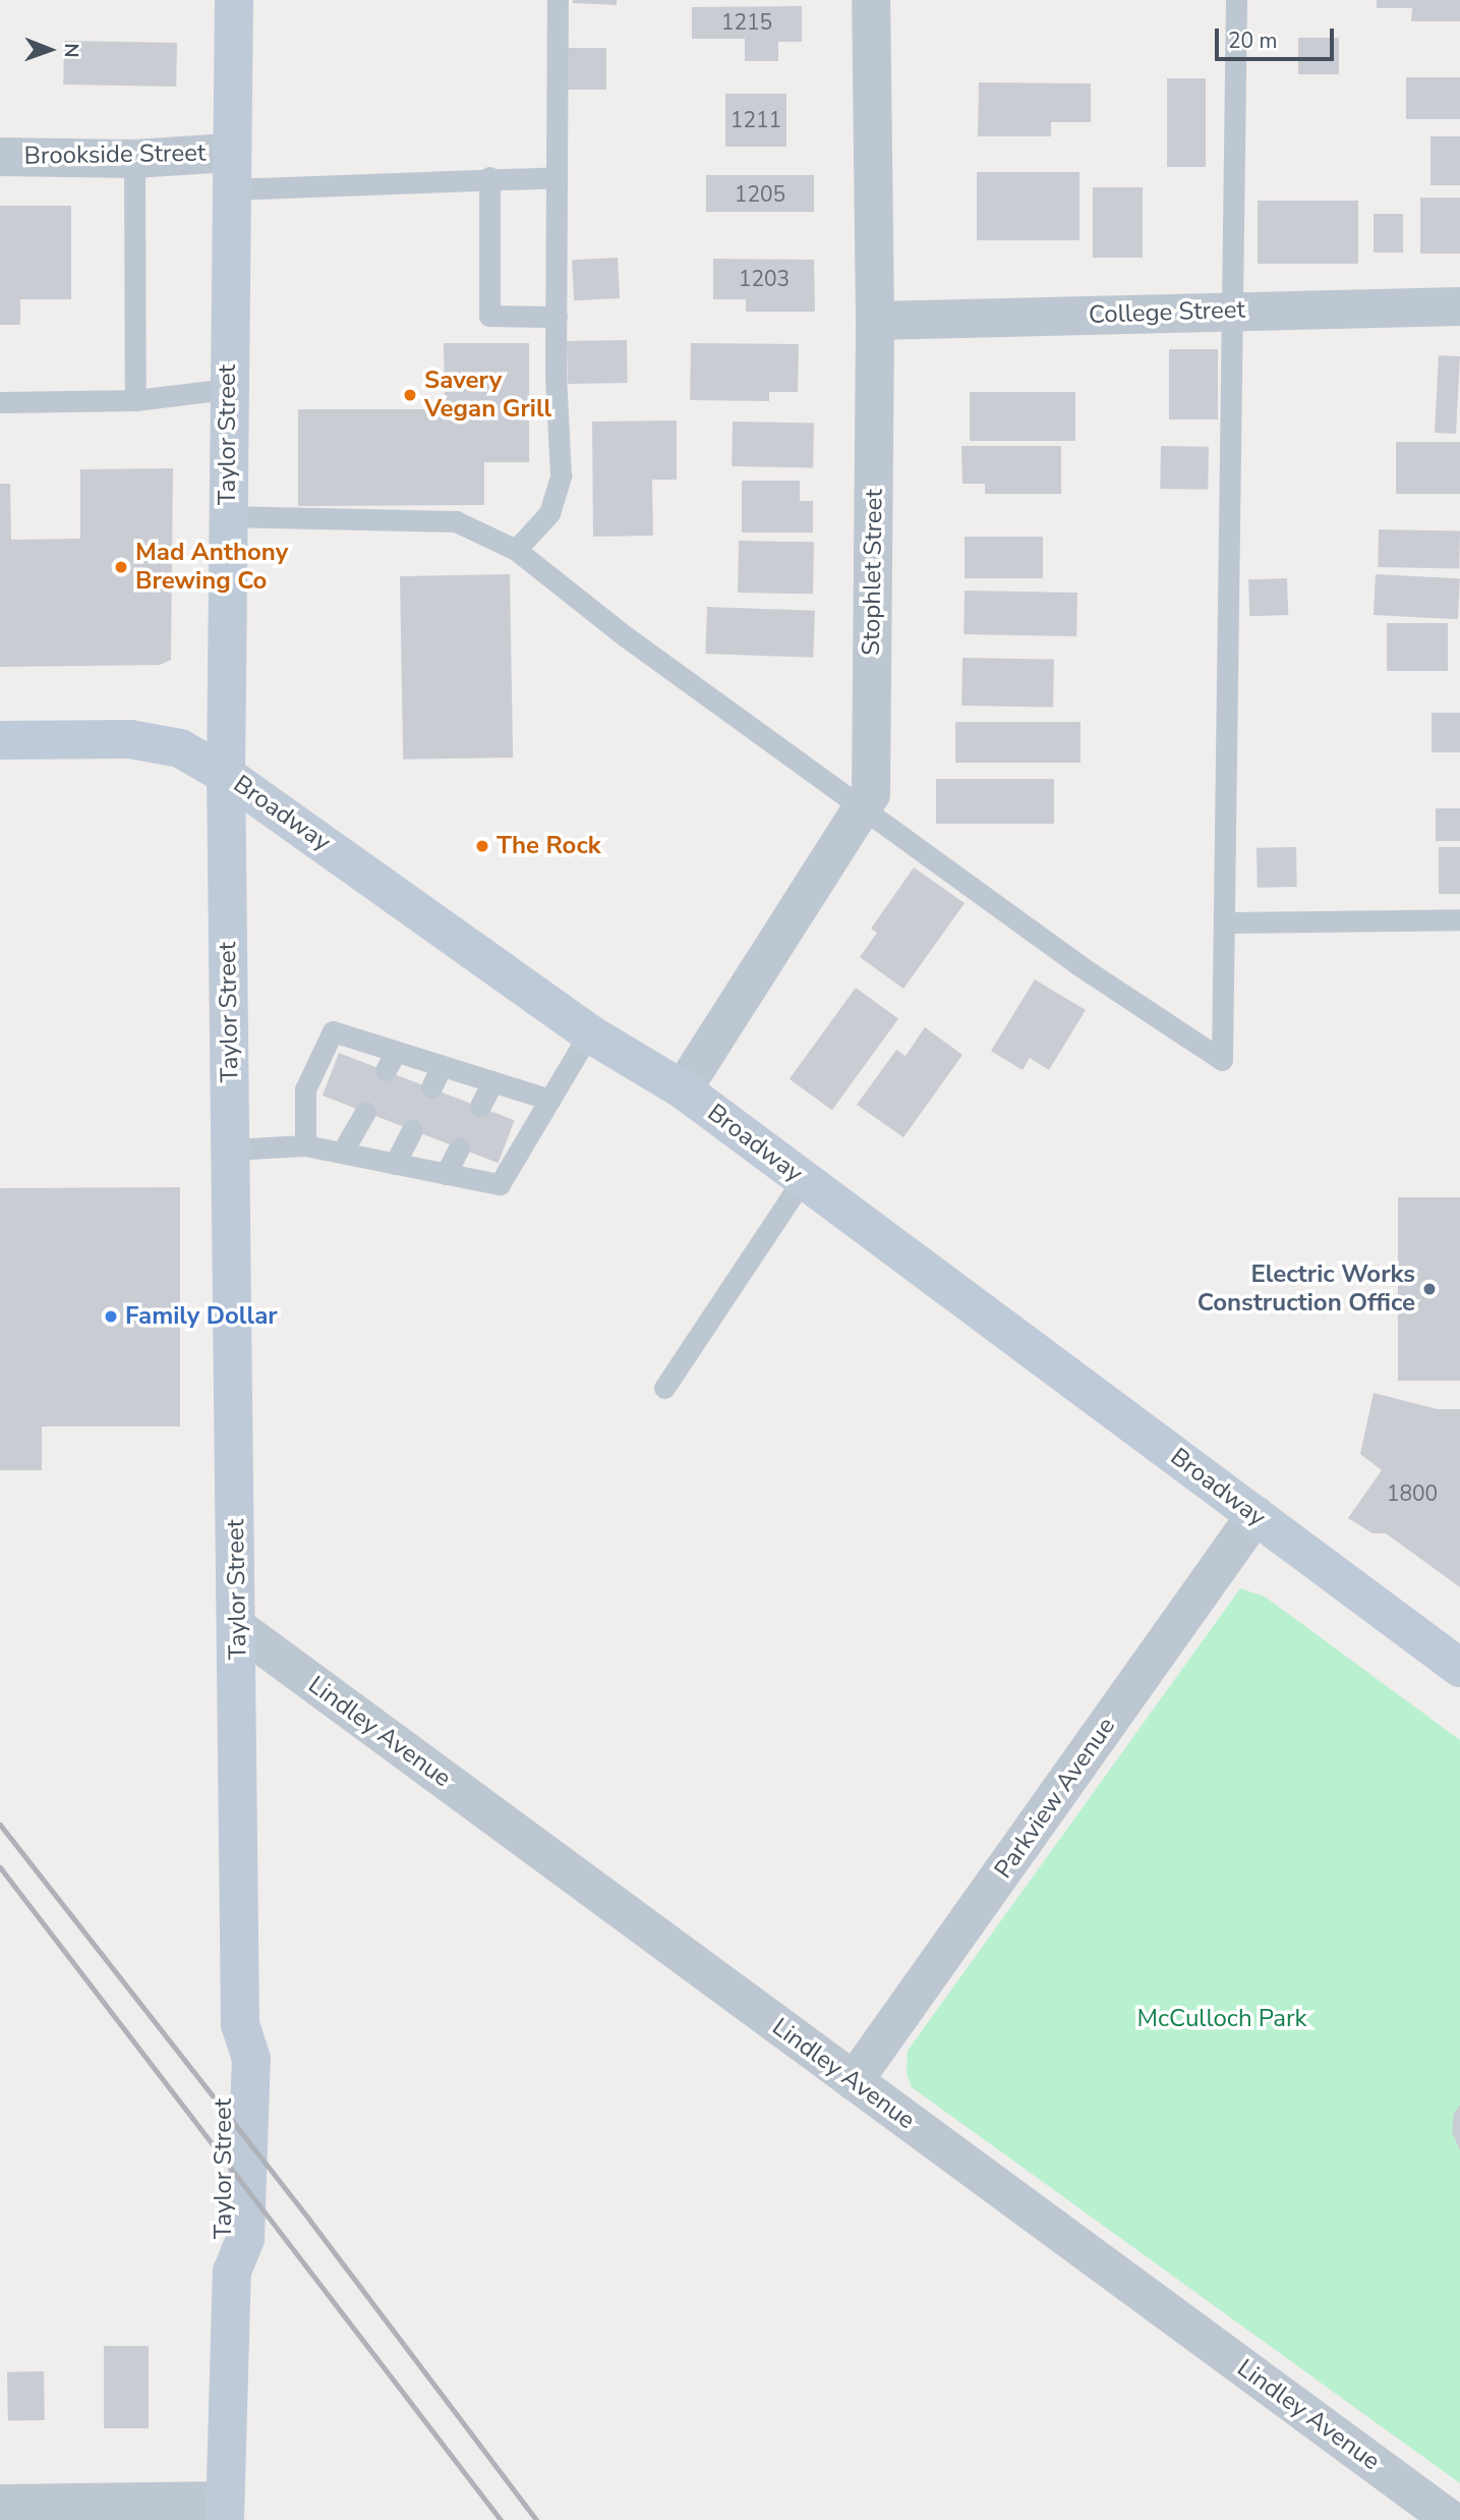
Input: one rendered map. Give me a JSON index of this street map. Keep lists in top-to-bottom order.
{
  "streets": {
    "main road": ["Taylor Street", "Broadway"],
    "street": [
      "Brookside Street",
      "College Street",
      "Stophlet Street",
      "Lindley Avenue",
      "Parkview Avenue"
    ]
  },
  "crossings": [
    ["Brookside Street", "Taylor Street"],
    ["College Street", "Stophlet Street"],
    ["Taylor Street", "Broadway"],
    ["Taylor Street", "Lindley Avenue"],
    ["Stophlet Street", "Broadway"],
    ["Broadway", "Parkview Avenue"],
    ["Lindley Avenue", "Parkview Avenue"]
  ],
  "parks": ["McCulloch Park"],
  "places": [
    "Savery Vegan Grill",
    "Mad Anthony Brewing Co",
    "The Rock",
    "Electric Works Construction Office",
    "Family Dollar"
  ],
  "house_numbers": [
    "1215",
    "1211",
    "1205",
    "1203",
    "1800"
  ],
  "scale_bar": "20 m",
  "north": "right"
}
